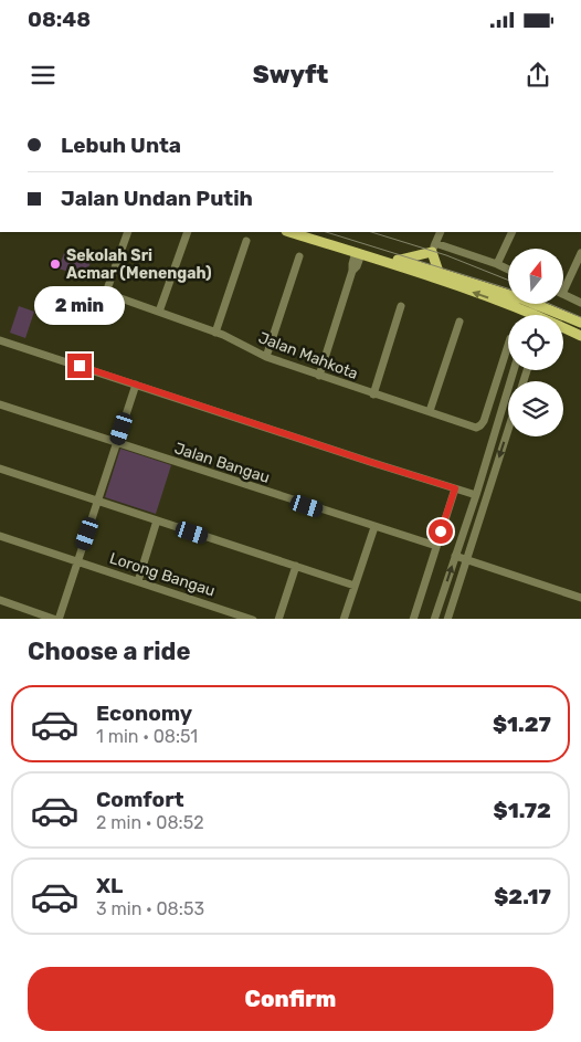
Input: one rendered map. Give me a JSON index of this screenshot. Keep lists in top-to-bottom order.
{
  "streets": {
    "street": ["Jalan Mahkota", "Jalan Bangau", "Lorong Bangau"]
  },
  "places": ["Sekolah Sri Acmar (Menengah)"],
  "north": "top",
  "page": {
    "status": "08:48",
    "header": "Swyft",
    "banner": ["Lebuh Unta", "Jalan Undan Putih"],
    "bubble": "2 min",
    "heading": "Choose a ride",
    "list": [
      {
        "name": "Economy",
        "note": "1 min · 08:51",
        "value": "$1.27"
      },
      {
        "name": "Comfort",
        "note": "2 min · 08:52",
        "value": "$1.72"
      },
      {
        "name": "XL",
        "note": "3 min · 08:53",
        "value": "$2.17"
      }
    ],
    "buttons": "Confirm"
  }
}
